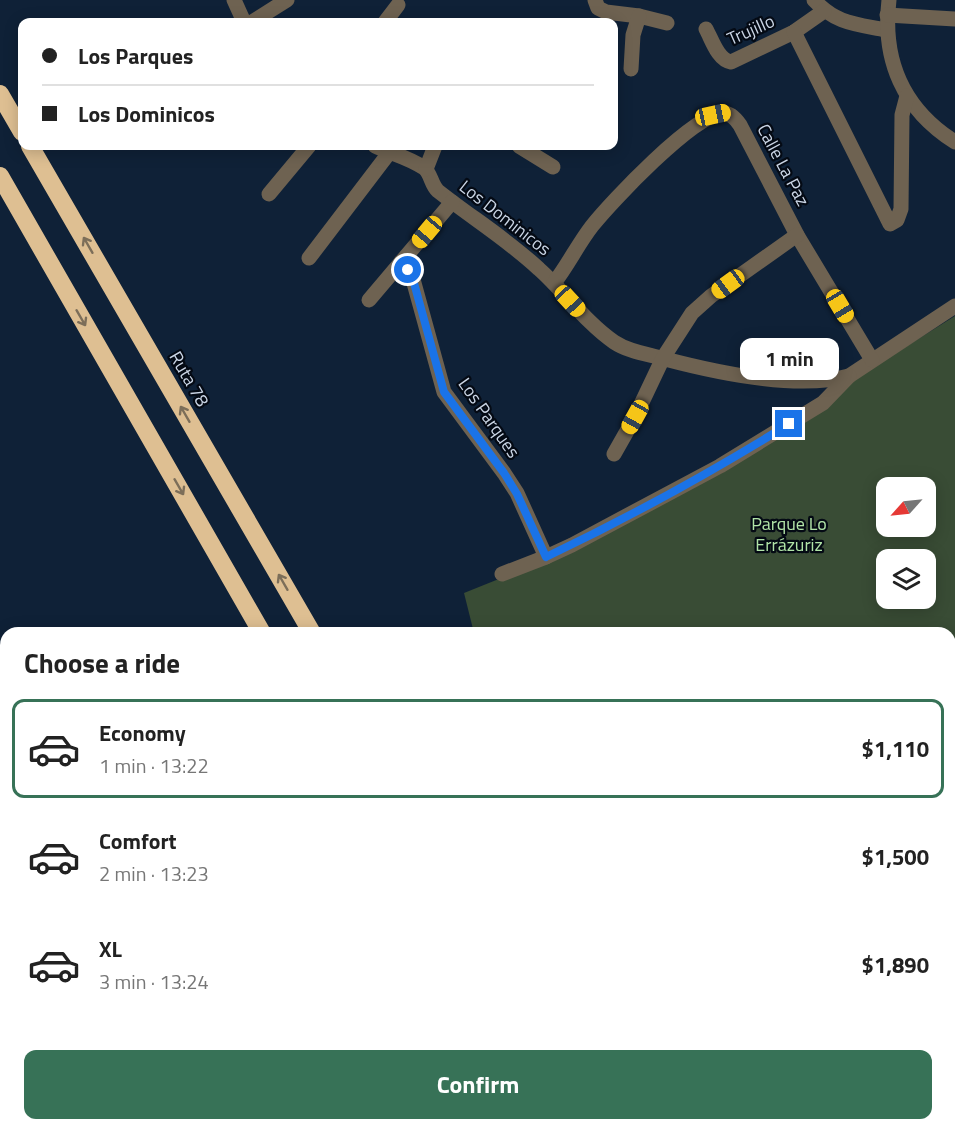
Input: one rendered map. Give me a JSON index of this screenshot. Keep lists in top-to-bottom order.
{
  "streets": {
    "highway": ["Ruta 78"],
    "street": [
      "Trujillo",
      "Calle La Paz",
      "Los Dominicos",
      "Los Parques"
    ]
  },
  "crossings": [
    ["Calle La Paz", "Los Dominicos"],
    ["Los Dominicos", "Los Parques"]
  ],
  "parks": ["Parque Lo Errázuriz"],
  "north": "bottom left",
  "page": {
    "banner": ["Los Parques", "Los Dominicos"],
    "bubble": "1 min",
    "heading": "Choose a ride",
    "list": [
      {
        "name": "Economy",
        "note": "1 min · 13:22",
        "value": "$1,110"
      },
      {
        "name": "Comfort",
        "note": "2 min · 13:23",
        "value": "$1,500"
      },
      {
        "name": "XL",
        "note": "3 min · 13:24",
        "value": "$1,890"
      }
    ],
    "buttons": "Confirm"
  }
}
